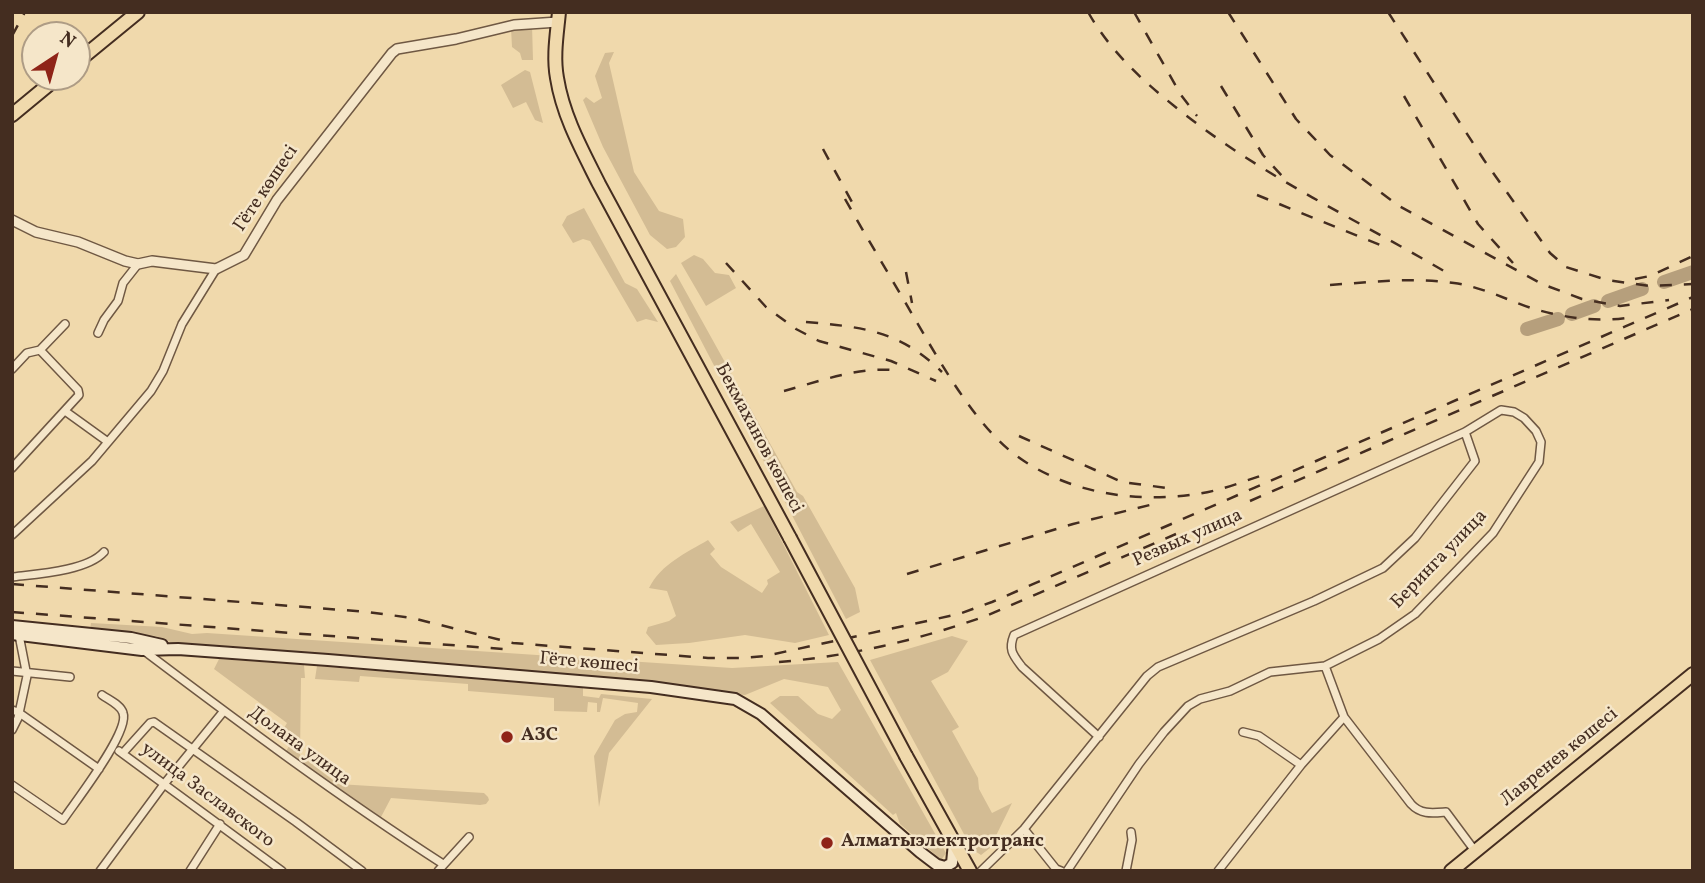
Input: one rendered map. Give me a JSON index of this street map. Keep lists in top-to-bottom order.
{
  "streets": {
    "main road": ["Гёте көшесі", "Бекмаханов көшесі", "Лавренев көшесі"],
    "street": [
      "Резвых улица",
      "Беринга улица",
      "Долана улица",
      "улица Заславского"
    ]
  },
  "crossings": [
    ["Гёте көшесі", "Бекмаханов көшесі"],
    ["Гёте көшесі", "Долана улица"],
    ["Резвых улица", "Беринга улица"]
  ],
  "places": ["АЗС", "Алматыэлектротранс"],
  "north": "top right"
}
